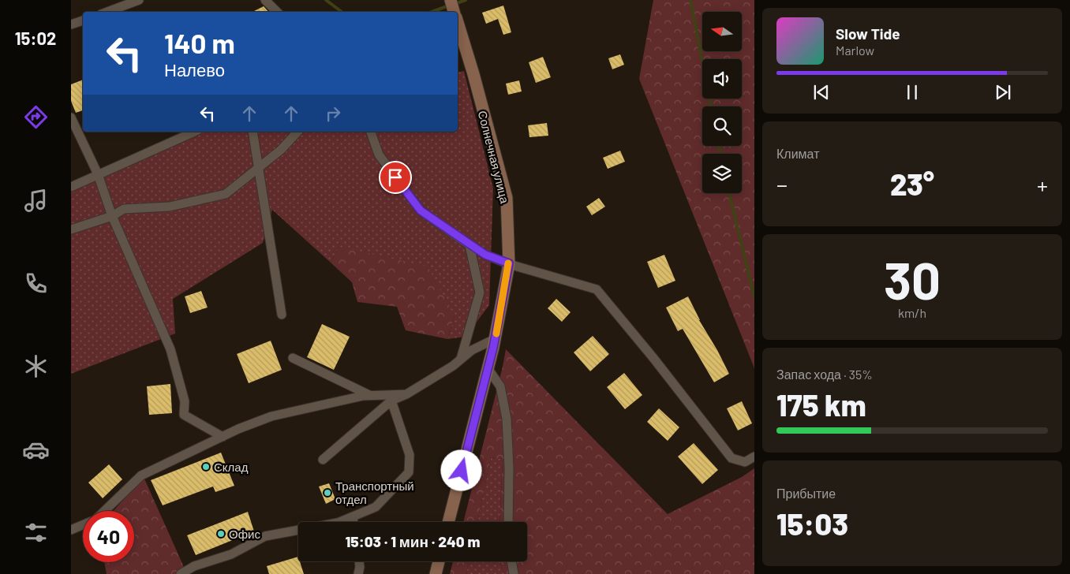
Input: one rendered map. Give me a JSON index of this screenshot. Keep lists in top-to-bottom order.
{
  "streets": {
    "street": ["Солнечная улица"]
  },
  "places": ["Склад", "Транспортный отдел", "Офис"],
  "north": "left",
  "page": {
    "tabs": "15:02",
    "turn": ["140 m", "Налево"],
    "song": ["Slow Tide", "Marlow"],
    "tile": [
      "Климат",
      ["30", "km/h"],
      ["Запас хода · 35%", "175 km"],
      ["Прибытие", "15:03"]
    ],
    "heat": ["−", "23°", "+"],
    "limit": "40",
    "trip": "15:03 · 1 мин · 240 m"
  }
}
